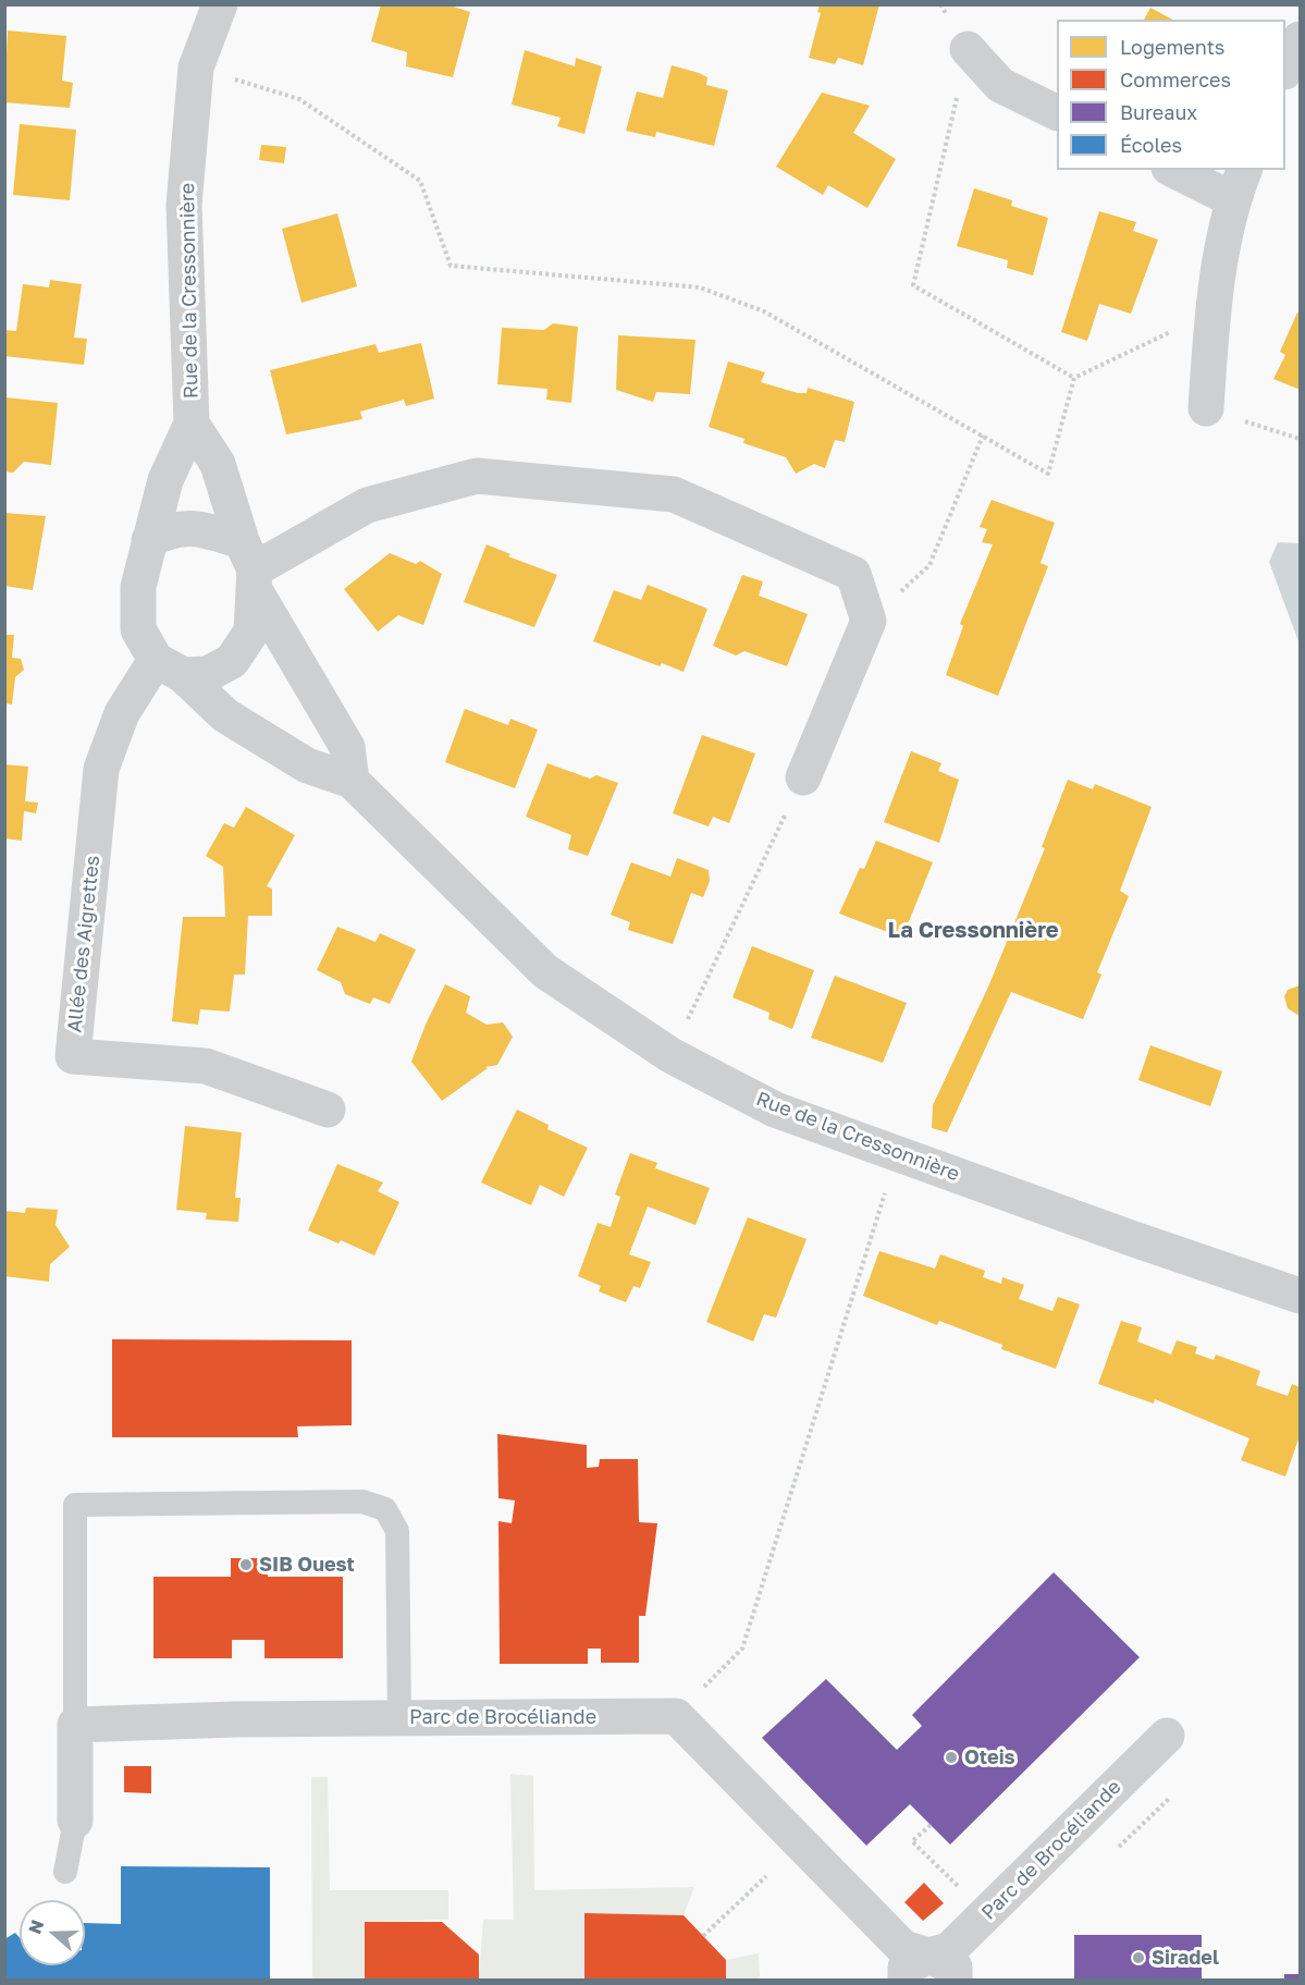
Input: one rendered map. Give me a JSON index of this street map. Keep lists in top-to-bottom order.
{
  "streets": {
    "street": ["Rue de la Cressonnière", "Allée des Aigrettes", "Parc de Brocéliande"]
  },
  "crossings": [
    ["Rue de la Cressonnière", "Allée des Aigrettes"]
  ],
  "districts": ["La Cressonnière"],
  "places": ["SIB Ouest", "Oteis", "Siradel"],
  "legend": [
    "Logements",
    "Commerces",
    "Bureaux",
    "Écoles"
  ],
  "north": "left"
}
